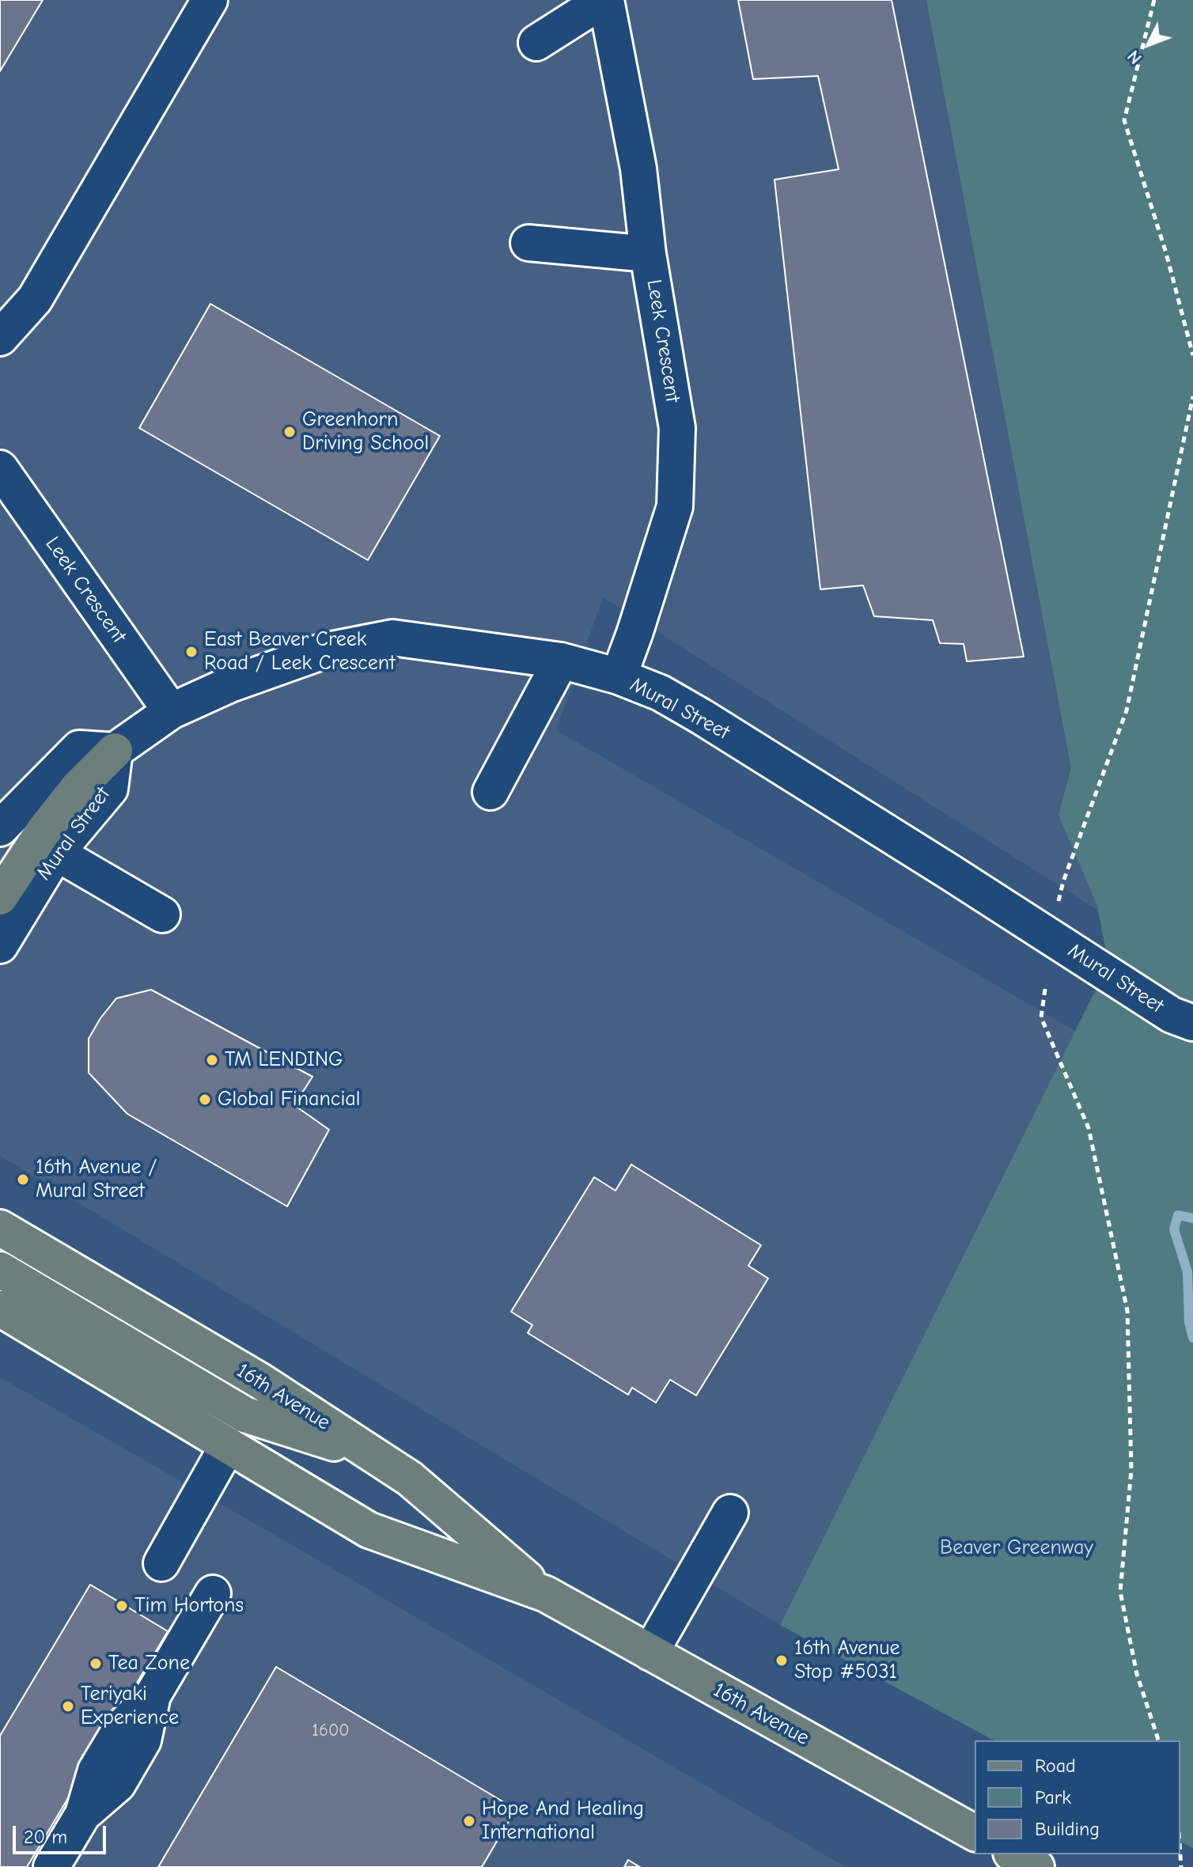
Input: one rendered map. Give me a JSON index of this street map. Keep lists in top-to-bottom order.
{
  "streets": {
    "main road": ["16th Avenue"],
    "street": ["Leek Crescent", "Mural Street"]
  },
  "crossings": [
    ["Leek Crescent", "Mural Street"]
  ],
  "parks": ["Beaver Greenway"],
  "places": [
    "Greenhorn Driving School",
    "East Beaver Creek Road / Leek Crescent",
    "TM LENDING",
    "Global Financial",
    "16th Avenue / Mural Street",
    "Tim Hortons",
    "16th Avenue Stop #5031",
    "Tea Zone",
    "Teriyaki Experience",
    "Hope And Healing International"
  ],
  "house_numbers": ["1600"],
  "legend": ["Road", "Park", "Building"],
  "scale_bar": "20 m",
  "north": "bottom left"
}
